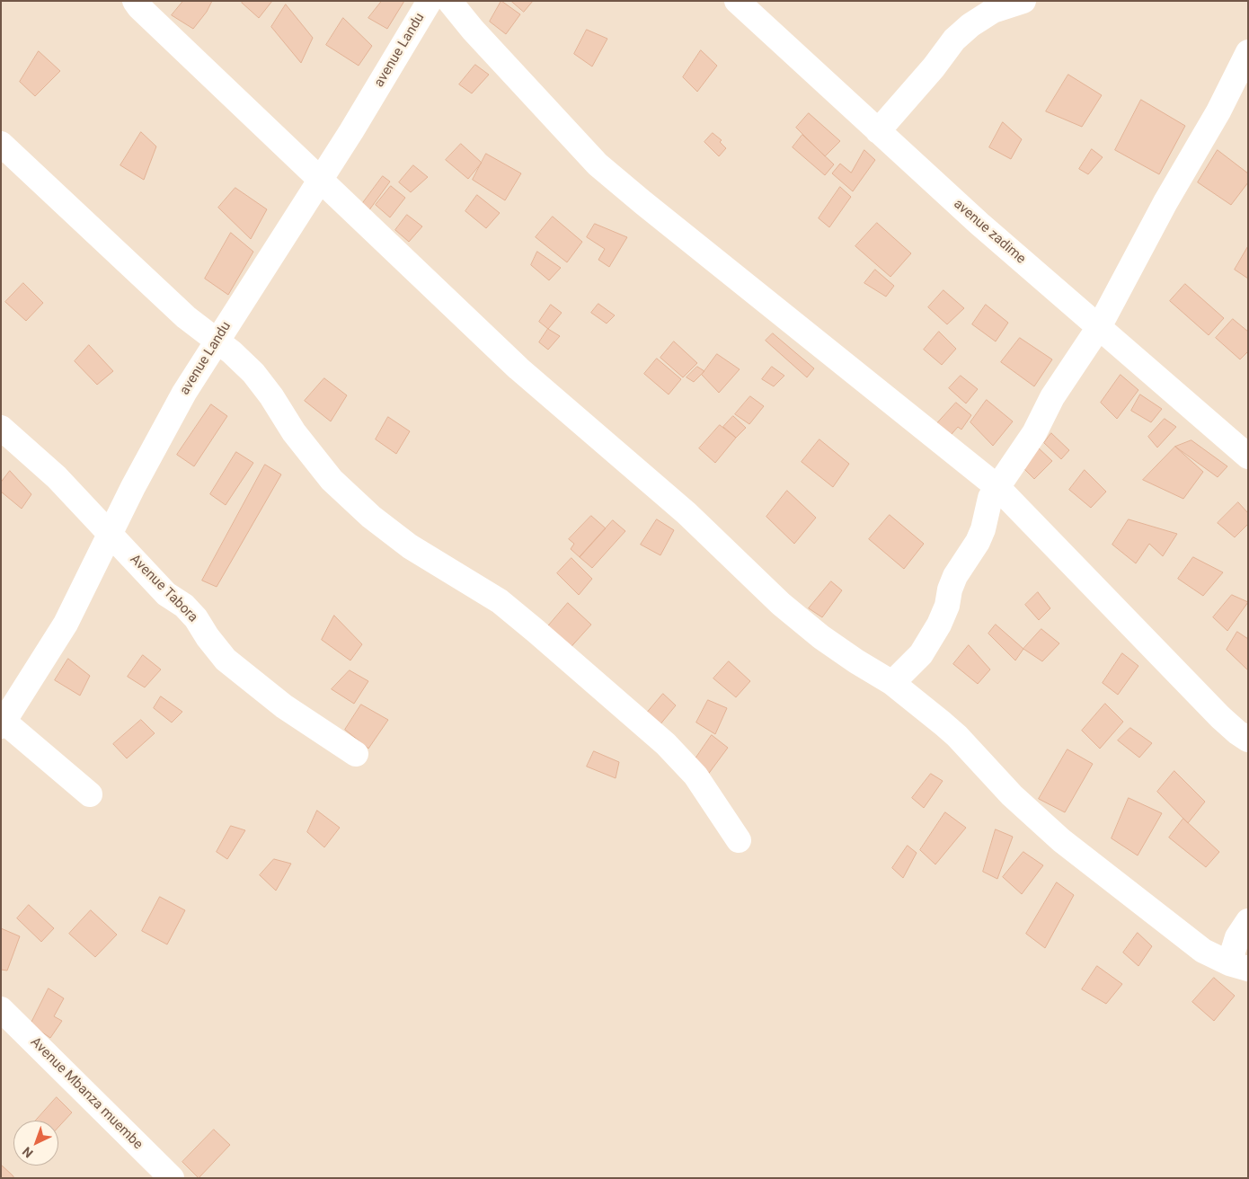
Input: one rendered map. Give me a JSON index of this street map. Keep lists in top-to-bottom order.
{
  "streets": {
    "street": [
      "avenue Landu",
      "avenue zadime",
      "Avenue Tabora",
      "Avenue Mbanza muembe"
    ]
  },
  "crossings": [
    ["avenue Landu", "Avenue Tabora"]
  ],
  "north": "bottom left"
}
